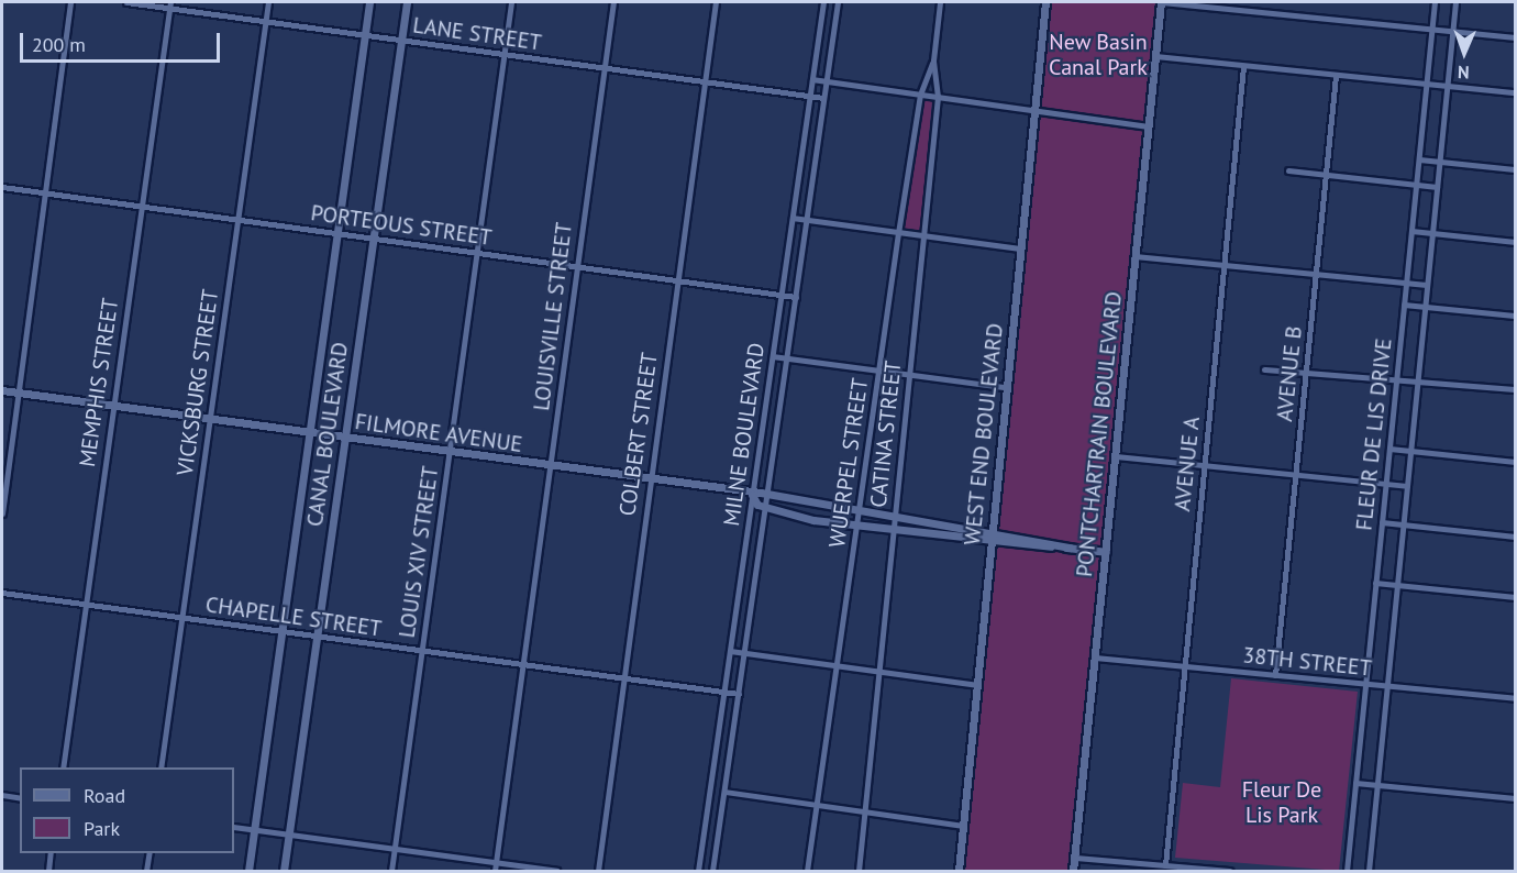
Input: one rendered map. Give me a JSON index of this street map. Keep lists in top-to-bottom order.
{
  "streets": {
    "main road": [
      "FILMORE AVENUE",
      "CANAL BOULEVARD",
      "WEST END BOULEVARD",
      "PONTCHARTRAIN BOULEVARD"
    ],
    "street": [
      "LANE STREET",
      "PORTEOUS STREET",
      "LOUISVILLE STREET",
      "AVENUE B",
      "MEMPHIS STREET",
      "VICKSBURG STREET",
      "COLBERT STREET",
      "MILNE BOULEVARD",
      "CATINA STREET",
      "FLEUR DE LIS DRIVE",
      "WUERPEL STREET",
      "AVENUE A",
      "LOUIS XIV STREET",
      "CHAPELLE STREET",
      "38TH STREET"
    ]
  },
  "crossings": [
    ["LANE STREET", "LOUISVILLE STREET"],
    ["LANE STREET", "MEMPHIS STREET"],
    ["LANE STREET", "VICKSBURG STREET"],
    ["LANE STREET", "CANAL BOULEVARD"],
    ["LANE STREET", "COLBERT STREET"],
    ["LANE STREET", "MILNE BOULEVARD"],
    ["LANE STREET", "LOUIS XIV STREET"],
    ["PORTEOUS STREET", "LOUISVILLE STREET"],
    ["PORTEOUS STREET", "MEMPHIS STREET"],
    ["PORTEOUS STREET", "VICKSBURG STREET"],
    ["PORTEOUS STREET", "CANAL BOULEVARD"],
    ["PORTEOUS STREET", "COLBERT STREET"],
    ["PORTEOUS STREET", "MILNE BOULEVARD"],
    ["PORTEOUS STREET", "LOUIS XIV STREET"],
    ["LOUISVILLE STREET", "FILMORE AVENUE"],
    ["LOUISVILLE STREET", "CHAPELLE STREET"],
    ["AVENUE B", "38TH STREET"],
    ["MEMPHIS STREET", "FILMORE AVENUE"],
    ["MEMPHIS STREET", "CHAPELLE STREET"],
    ["VICKSBURG STREET", "FILMORE AVENUE"],
    ["VICKSBURG STREET", "CHAPELLE STREET"],
    ["FILMORE AVENUE", "CANAL BOULEVARD"],
    ["FILMORE AVENUE", "COLBERT STREET"],
    ["FILMORE AVENUE", "MILNE BOULEVARD"],
    ["FILMORE AVENUE", "CATINA STREET"],
    ["FILMORE AVENUE", "WEST END BOULEVARD"],
    ["FILMORE AVENUE", "PONTCHARTRAIN BOULEVARD"],
    ["FILMORE AVENUE", "WUERPEL STREET"],
    ["FILMORE AVENUE", "LOUIS XIV STREET"],
    ["CANAL BOULEVARD", "CHAPELLE STREET"],
    ["COLBERT STREET", "CHAPELLE STREET"],
    ["MILNE BOULEVARD", "CHAPELLE STREET"],
    ["CATINA STREET", "WUERPEL STREET"],
    ["PONTCHARTRAIN BOULEVARD", "38TH STREET"],
    ["FLEUR DE LIS DRIVE", "38TH STREET"],
    ["AVENUE A", "38TH STREET"],
    ["LOUIS XIV STREET", "CHAPELLE STREET"]
  ],
  "parks": ["New Basin Canal Park", "Fleur De Lis Park"],
  "legend": ["Road", "Park"],
  "scale_bar": "200 m",
  "north": "bottom"
}
